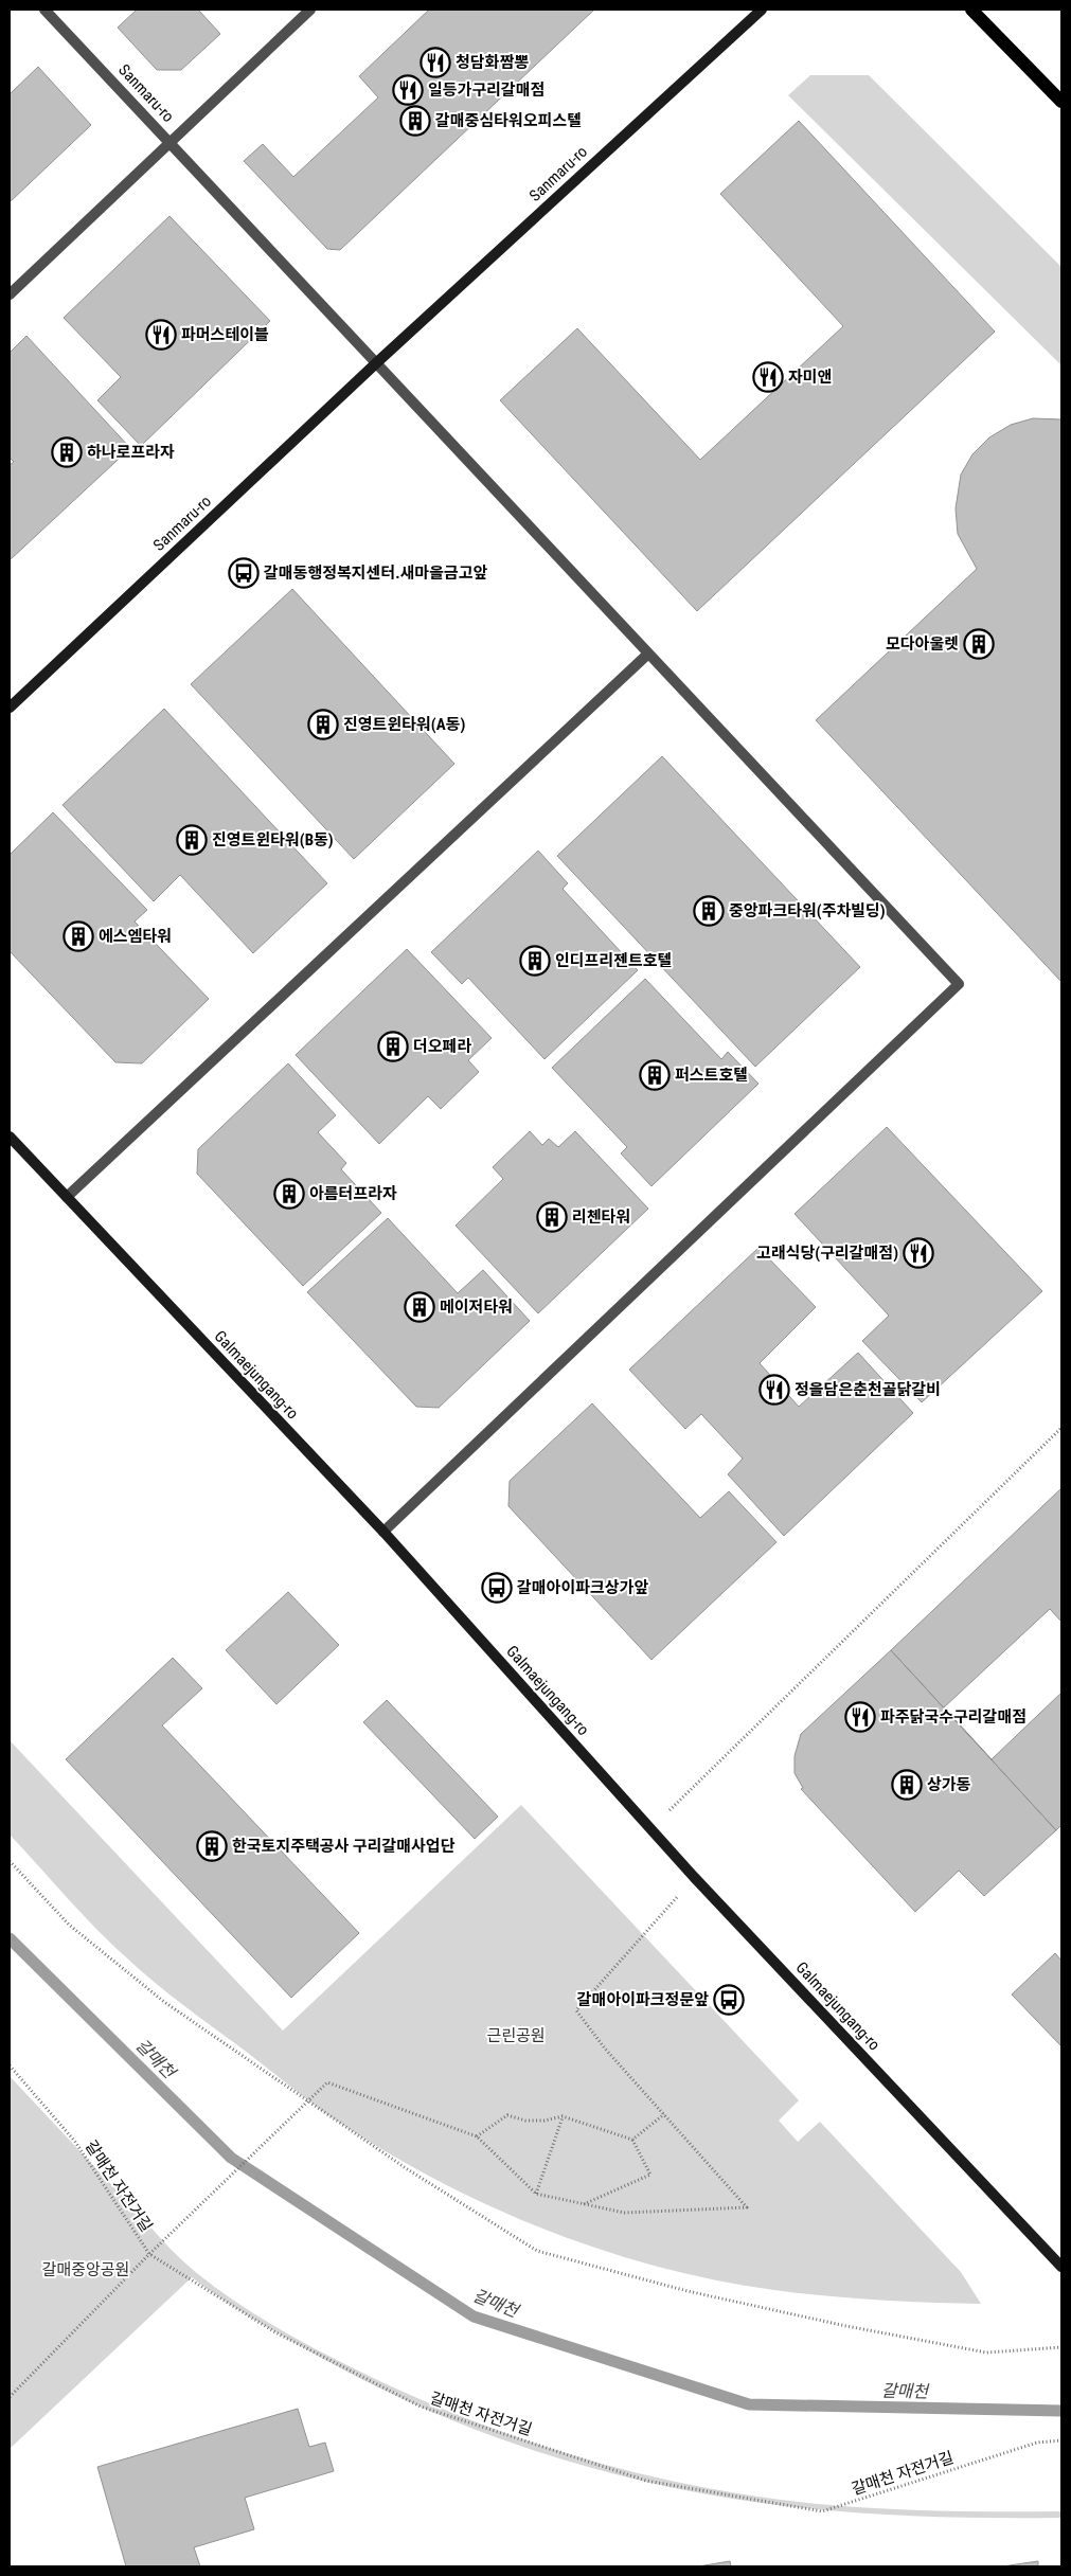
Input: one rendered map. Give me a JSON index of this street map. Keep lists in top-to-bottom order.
{
  "streets": {
    "street": ["Sanmaru-ro", "Galmaejungang-ro"],
    "path": ["갈매천 자전거길"]
  },
  "water": ["갈매천"],
  "parks": ["근린공원", "갈매중앙공원"],
  "places": {
    "restaurant": [
      "청담화짬뽕",
      "일등가구리갈매점",
      "파머스테이블",
      "자미앤",
      "고래식당(구리갈매점)",
      "정을담은춘천골닭갈비",
      "파주닭국수구리갈매점"
    ],
    "building": [
      "갈매중심타워오피스텔",
      "하나로프라자",
      "모다아울렛",
      "진영트윈타워(A동)",
      "진영트윈타워(B동)",
      "중앙파크타워(주차빌딩)",
      "에스엠타워",
      "인디프리젠트호텔",
      "더오페라",
      "퍼스트호텔",
      "아름터프라자",
      "리첸타워",
      "메이저타워",
      "상가동",
      "한국토지주택공사 구리갈매사업단"
    ],
    "bus stop": ["갈매동행정복지센터.새마을금고앞", "갈매아이파크상가앞", "갈매아이파크정문앞"]
  }
}
